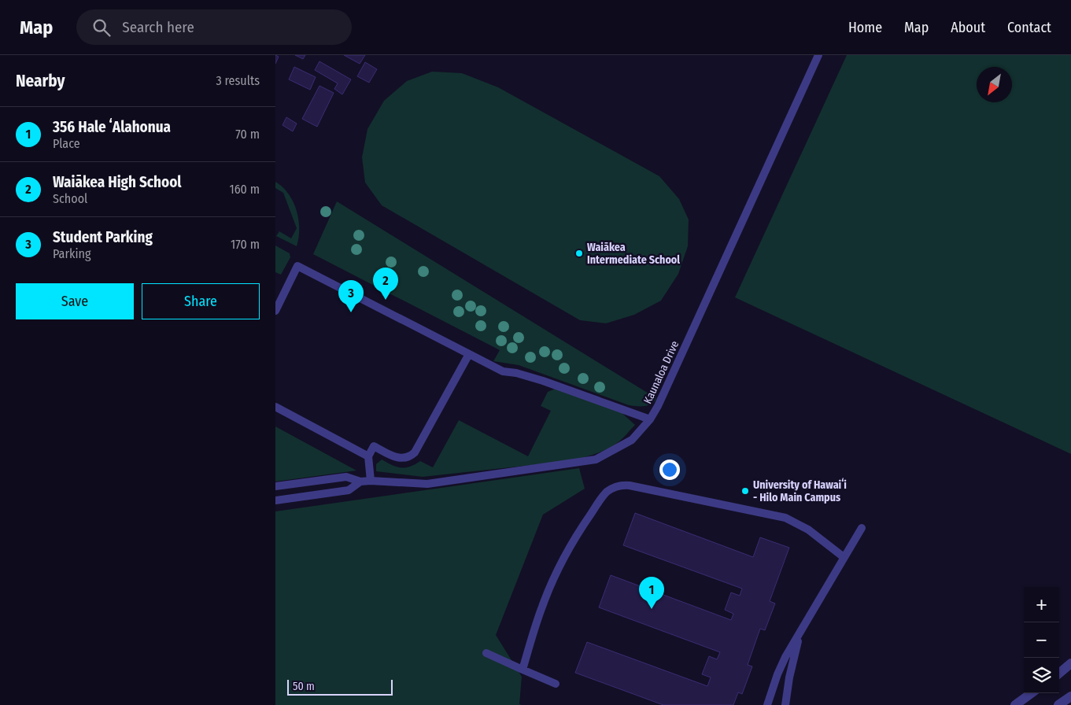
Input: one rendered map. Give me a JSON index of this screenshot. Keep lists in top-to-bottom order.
{
  "streets": {
    "lane": ["Kaunaloa Drive"]
  },
  "places": ["Waiākea Intermediate School", "University of Hawaiʻi - Hilo Main Campus"],
  "scale_bar": "50 m",
  "north": "bottom left",
  "page": {
    "header": "Map",
    "search": "Search here",
    "nav": [
      "Home",
      "Map",
      "About",
      "Contact"
    ],
    "heading": ["Nearby", "3 results"],
    "list": [
      {
        "mark": "1",
        "name": "356 Hale ʻAlahonua",
        "note": "Place",
        "value": "70 m"
      },
      {
        "mark": "2",
        "name": "Waiākea High School",
        "note": "School",
        "value": "160 m"
      },
      {
        "mark": "3",
        "name": "Student Parking",
        "note": "Parking",
        "value": "170 m"
      }
    ],
    "pins": ["2", "3", "1"],
    "buttons": ["Save", "Share"],
    "map_buttons": ["+", "−"],
    "scale": "50 m"
  }
}
